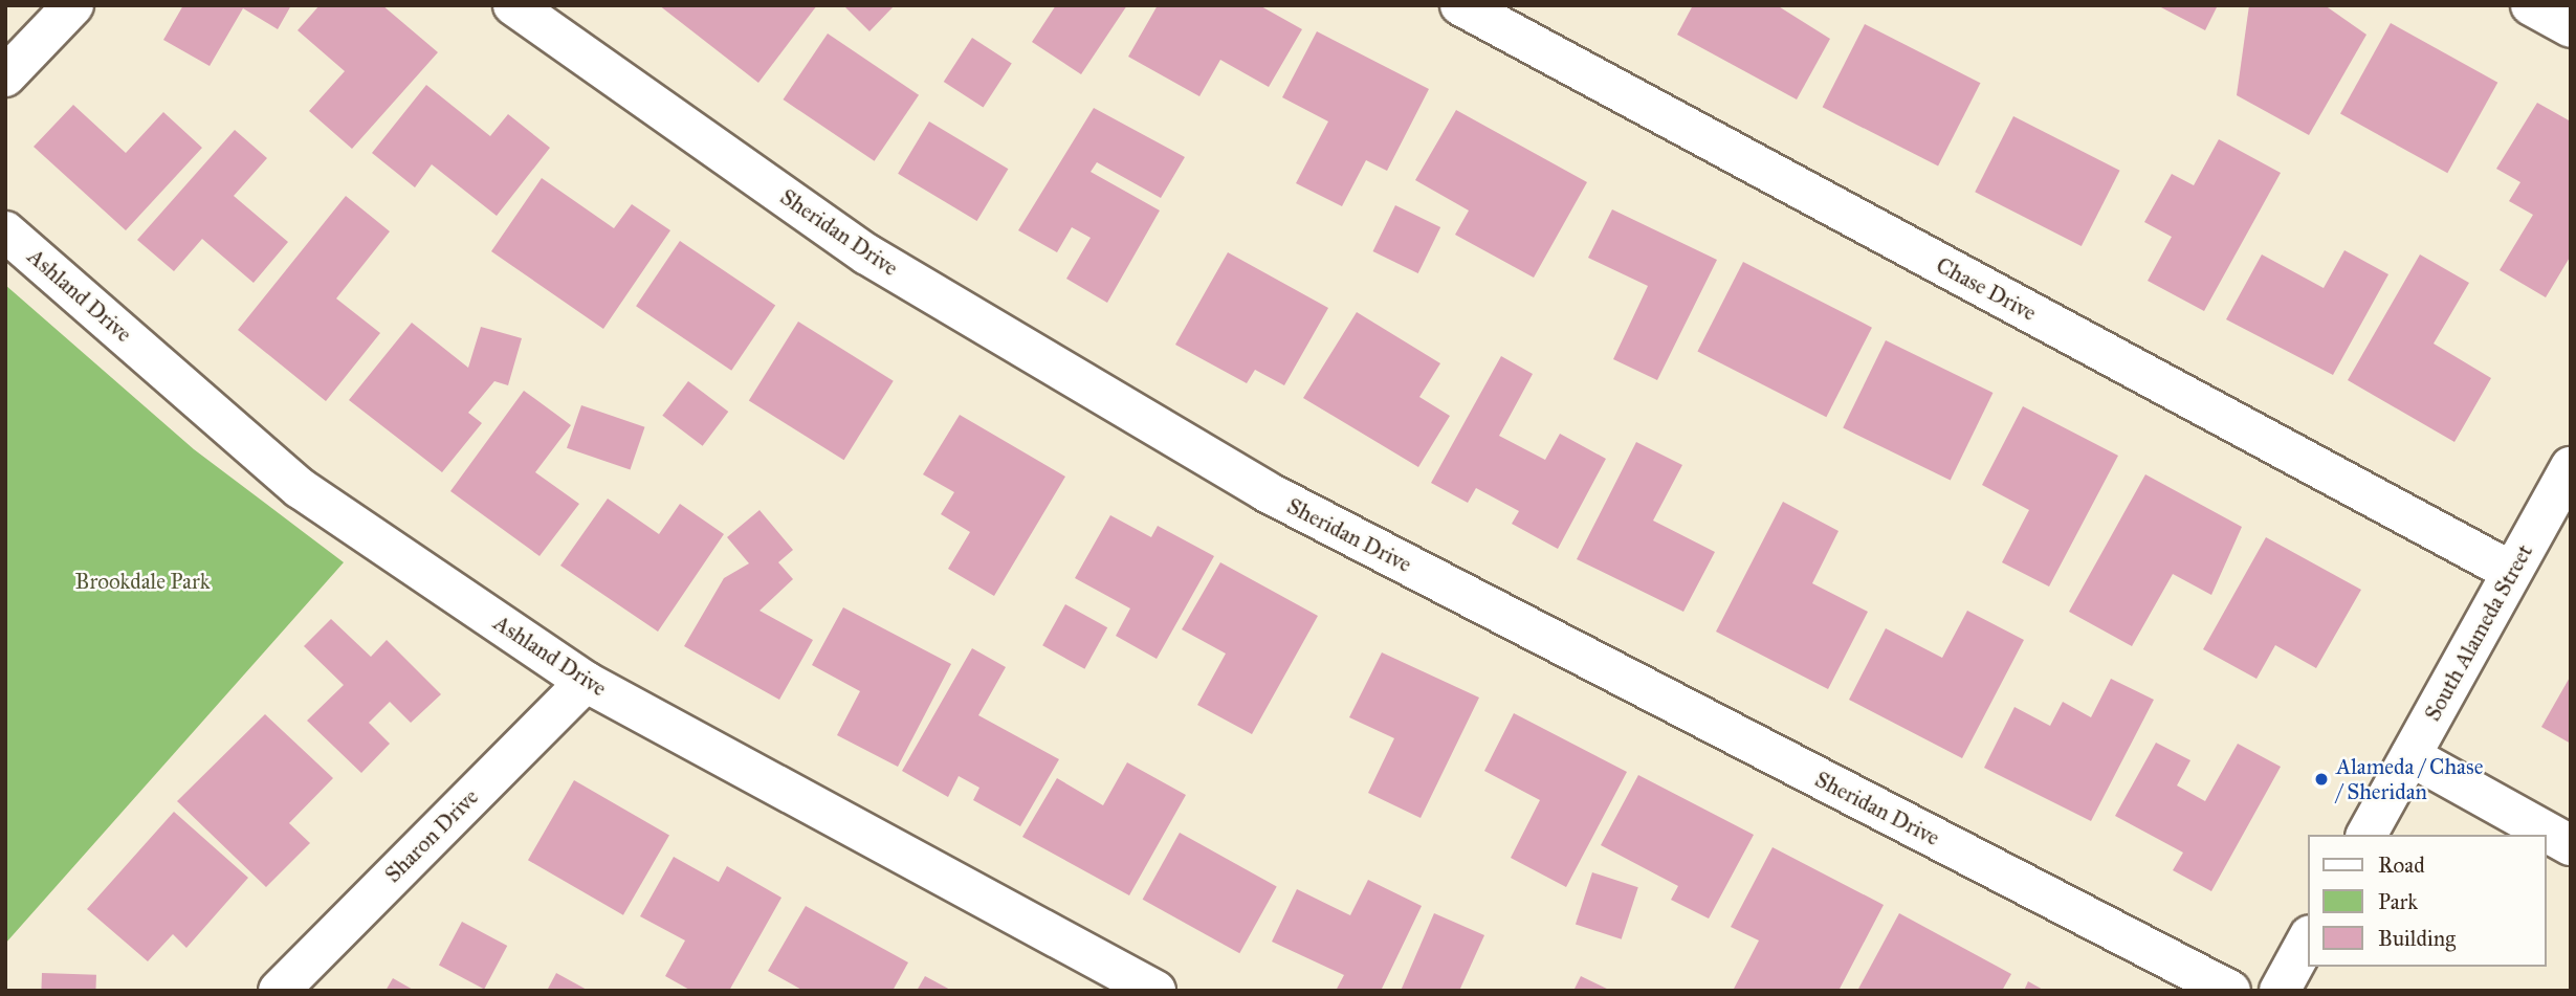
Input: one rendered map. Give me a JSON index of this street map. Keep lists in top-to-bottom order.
{
  "streets": {
    "street": [
      "Sheridan Drive",
      "Chase Drive",
      "Ashland Drive",
      "South Alameda Street",
      "Sharon Drive"
    ]
  },
  "crossings": [
    ["Chase Drive", "South Alameda Street"],
    ["Ashland Drive", "Sharon Drive"]
  ],
  "parks": ["Brookdale Park"],
  "places": ["Alameda / Chase / Sheridan"],
  "legend": ["Road", "Park", "Building"]
}
